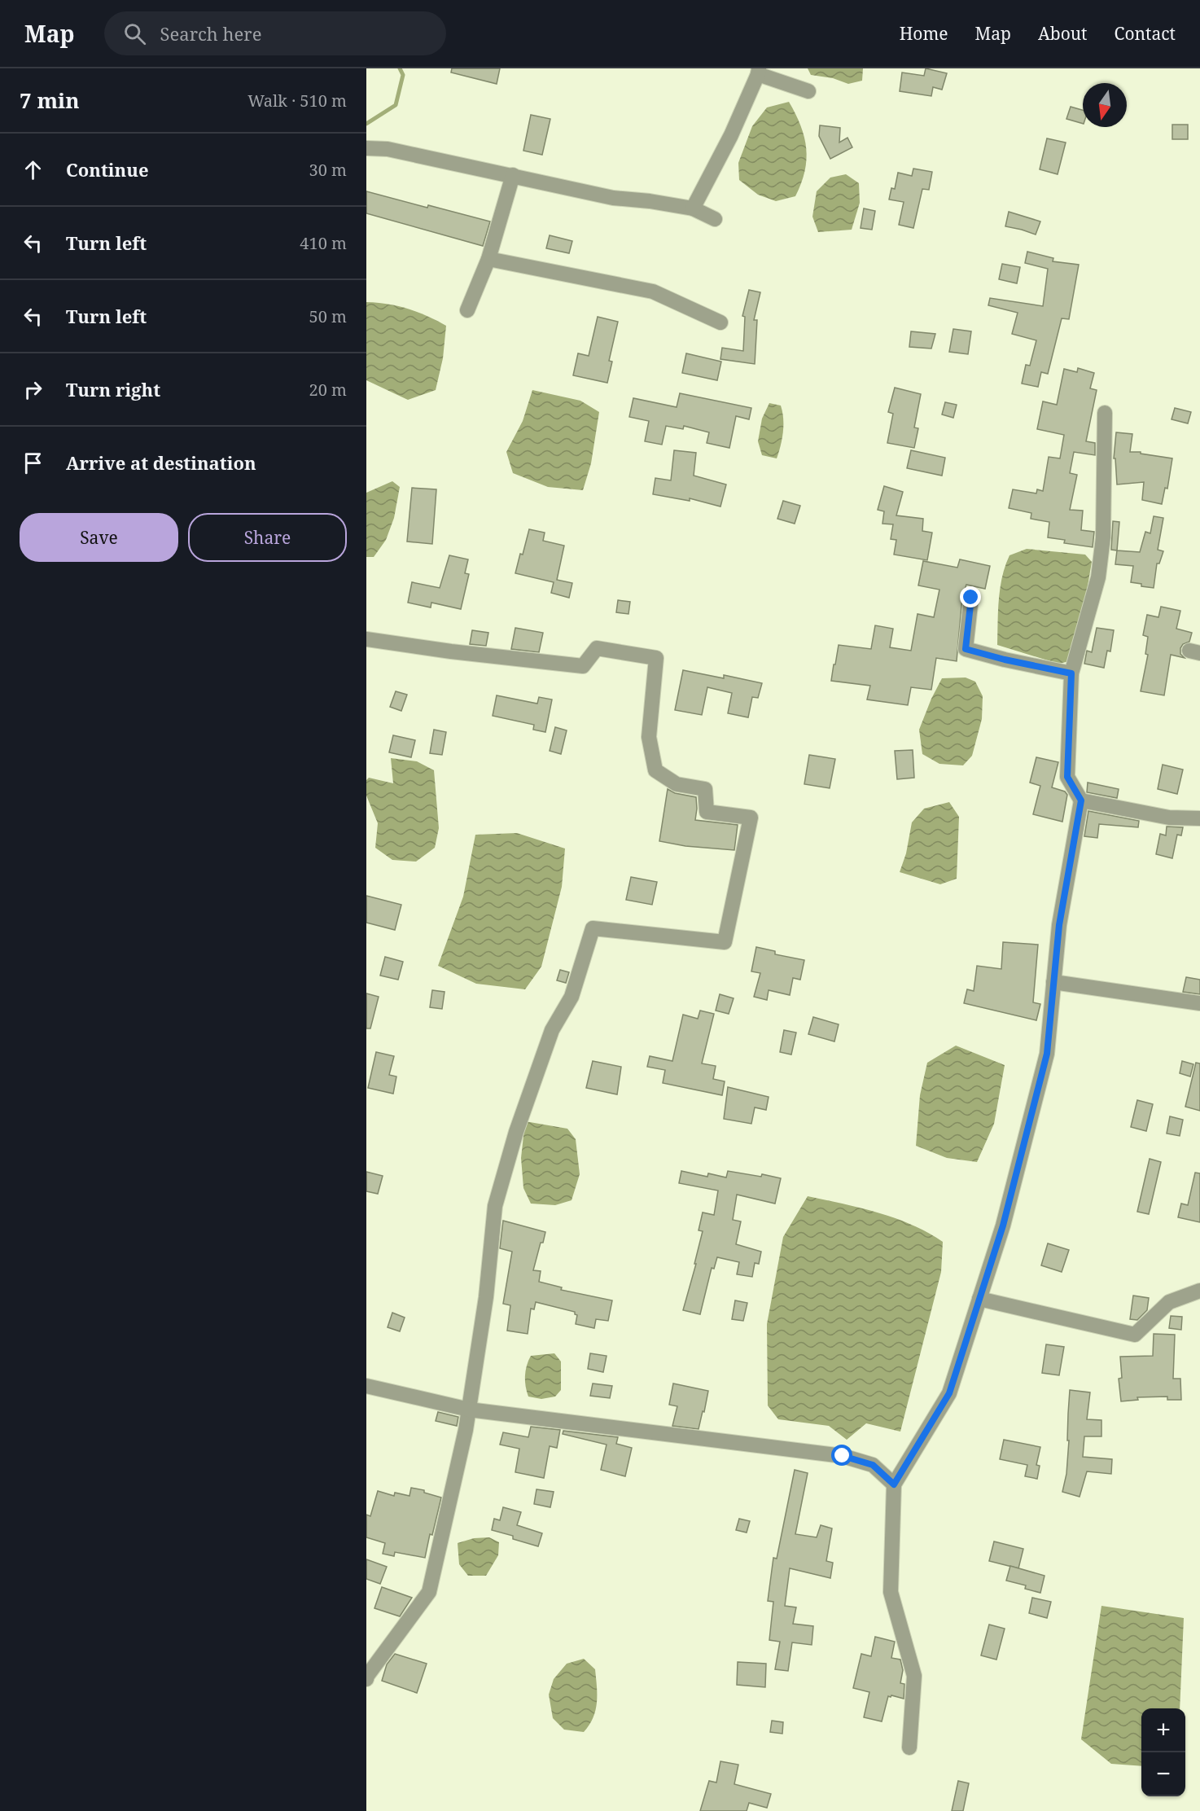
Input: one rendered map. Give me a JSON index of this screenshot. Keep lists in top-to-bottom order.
{
  "north": "bottom",
  "page": {
    "header": "Map",
    "search": "Search here",
    "nav": [
      "Home",
      "Map",
      "About",
      "Contact"
    ],
    "heading": ["7 min", "Walk · 510 m"],
    "list": [
      ["Continue", "30 m"],
      ["Turn left", "410 m"],
      ["Turn left", "50 m"],
      ["Turn right", "20 m"],
      "Arrive at destination"
    ],
    "buttons": ["Save", "Share"],
    "map_buttons": ["+", "−"]
  }
}
